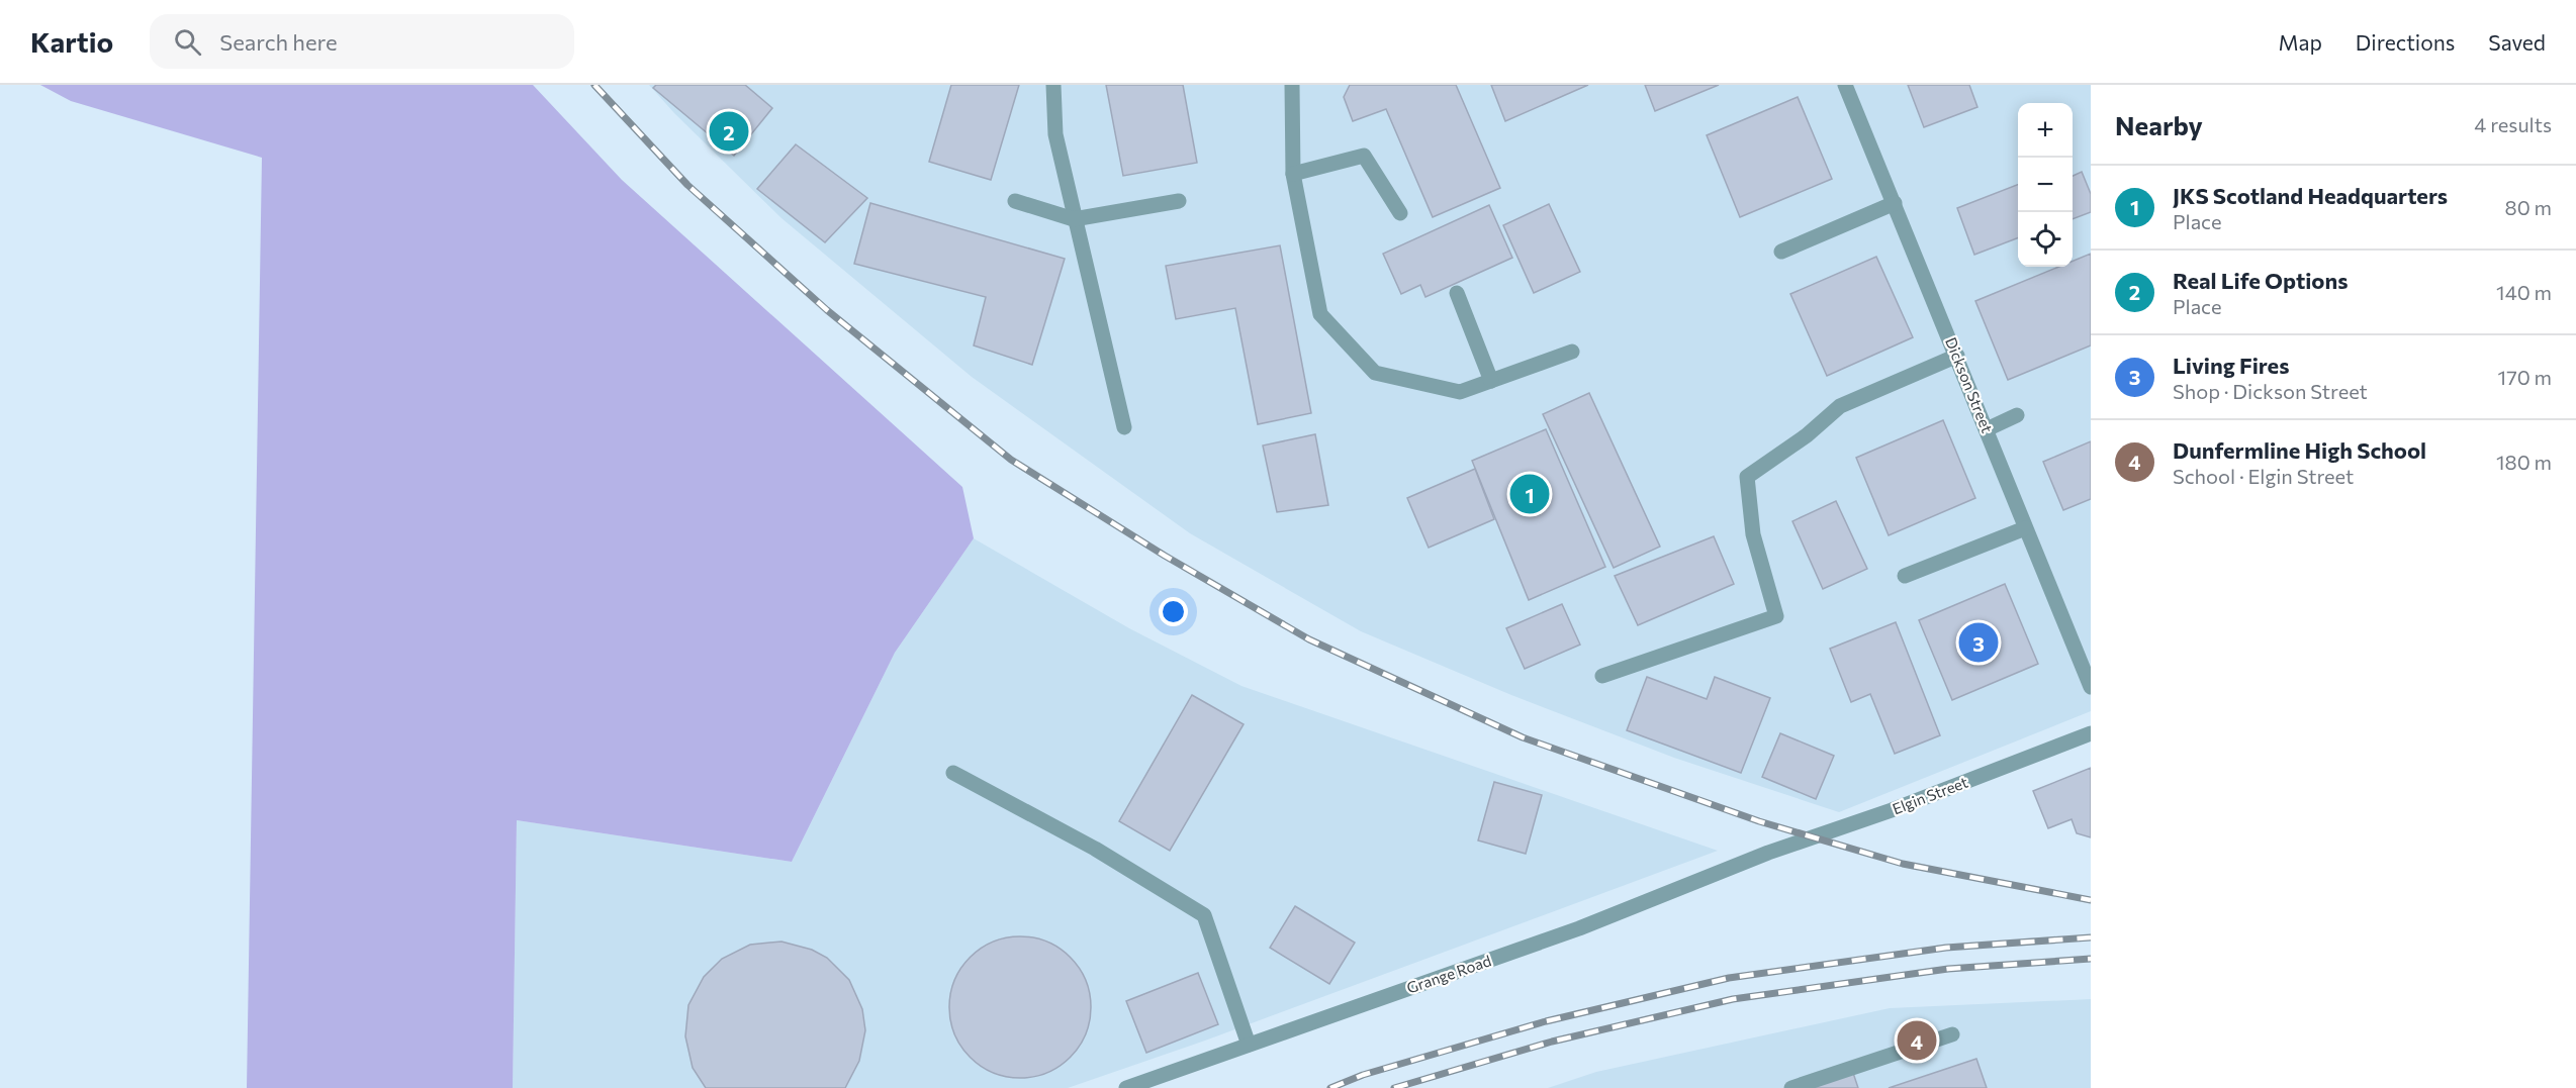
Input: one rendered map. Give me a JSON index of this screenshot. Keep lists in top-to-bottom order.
{
  "streets": {
    "street": ["Dickson Street", "Elgin Street", "Grange Road"]
  },
  "crossings": [
    ["Elgin Street", "Grange Road"]
  ],
  "page": {
    "header": "Kartio",
    "search": "Search here",
    "nav": ["Map", "Directions", "Saved"],
    "heading": ["Nearby", "4 results"],
    "map_buttons": ["+", "−"],
    "pins": [
      "2",
      "1",
      "3",
      "4"
    ],
    "list": [
      {
        "mark": "1",
        "name": "JKS Scotland Headquarters",
        "note": "Place",
        "value": "80 m"
      },
      {
        "mark": "2",
        "name": "Real Life Options",
        "note": "Place",
        "value": "140 m"
      },
      {
        "mark": "3",
        "name": "Living Fires",
        "note": "Shop · Dickson Street",
        "value": "170 m"
      },
      {
        "mark": "4",
        "name": "Dunfermline High School",
        "note": "School · Elgin Street",
        "value": "180 m"
      }
    ]
  }
}
